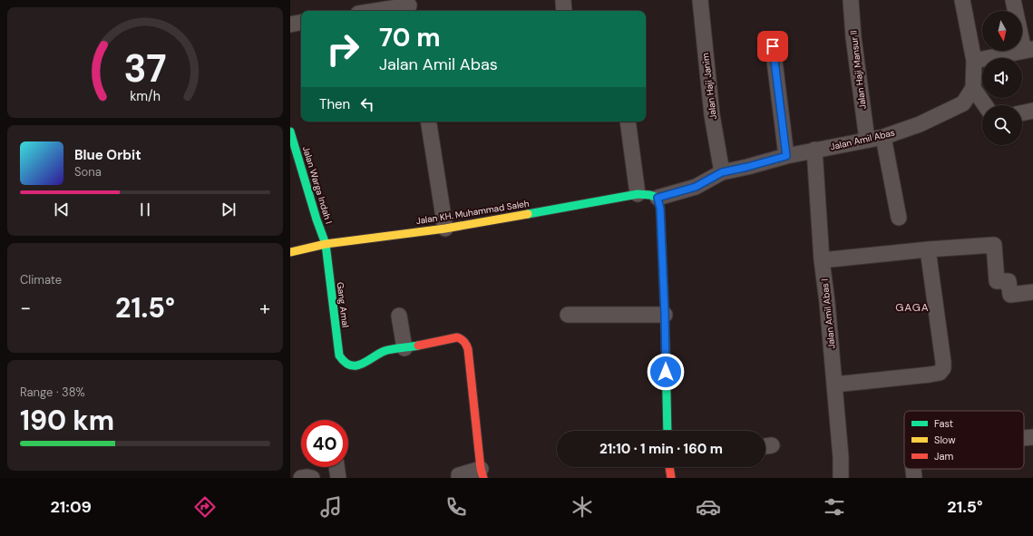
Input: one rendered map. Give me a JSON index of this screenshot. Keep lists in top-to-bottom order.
{
  "streets": {
    "street": [
      "Jalan Haji Mansur II",
      "Jalan Haji Janim",
      "Jalan Amil Abas",
      "Jalan Warga Indah I",
      "Jalan KH. Muhammad Saleh",
      "Gang Amal",
      "Jalan Amil Abas I"
    ]
  },
  "crossings": [
    ["Jalan Haji Mansur II", "Jalan Amil Abas"],
    ["Jalan Haji Janim", "Jalan Amil Abas"],
    ["Jalan Amil Abas", "Jalan KH. Muhammad Saleh"],
    ["Jalan Amil Abas", "Jalan Amil Abas I"],
    ["Jalan Warga Indah I", "Jalan KH. Muhammad Saleh"],
    ["Jalan Warga Indah I", "Gang Amal"],
    ["Jalan KH. Muhammad Saleh", "Gang Amal"]
  ],
  "districts": ["GAGA"],
  "legend": ["Fast", "Slow", "Jam"],
  "north": "bottom",
  "page": {
    "turn": ["70 m", "Jalan Amil Abas"],
    "then": "Then",
    "song": ["Blue Orbit", "Sona"],
    "tile": [
      "Climate",
      ["Range · 38%", "190 km"]
    ],
    "heat": ["−", "21.5°", "+"],
    "limit": "40",
    "trip": "21:10 · 1 min · 160 m",
    "tabs": ["21:09", "21.5°"],
    "gauge": ["37", "km/h"]
  }
}
